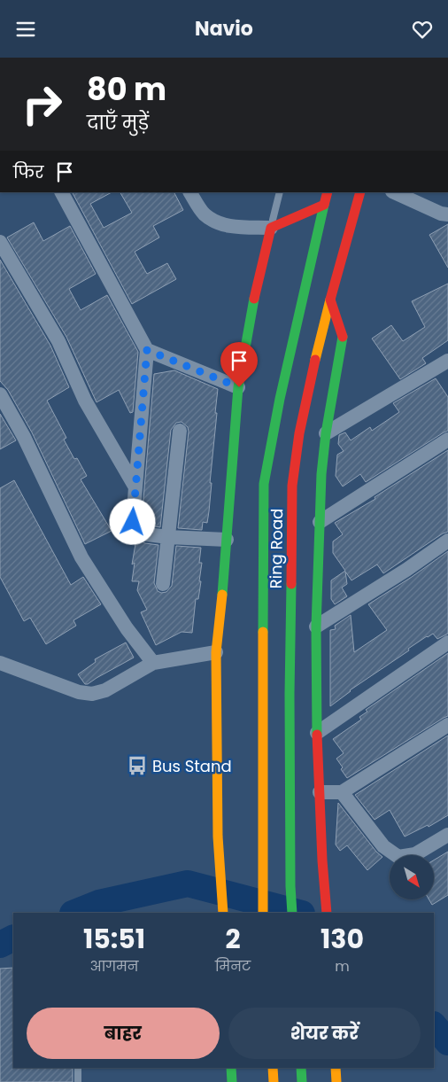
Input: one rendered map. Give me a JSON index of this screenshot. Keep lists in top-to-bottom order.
{
  "streets": {
    "main road": ["Ring Road"]
  },
  "places": {
    "bus stop": ["Bus Stand"]
  },
  "north": "bottom right",
  "page": {
    "header": "Navio",
    "turn": ["80 m", "दाएँ मुड़ें"],
    "then": "फिर",
    "eta": [
      "15:51",
      "आगमन",
      "2",
      "मिनट",
      "130",
      "m"
    ],
    "buttons": ["बाहर", "शेयर करें"]
  }
}
